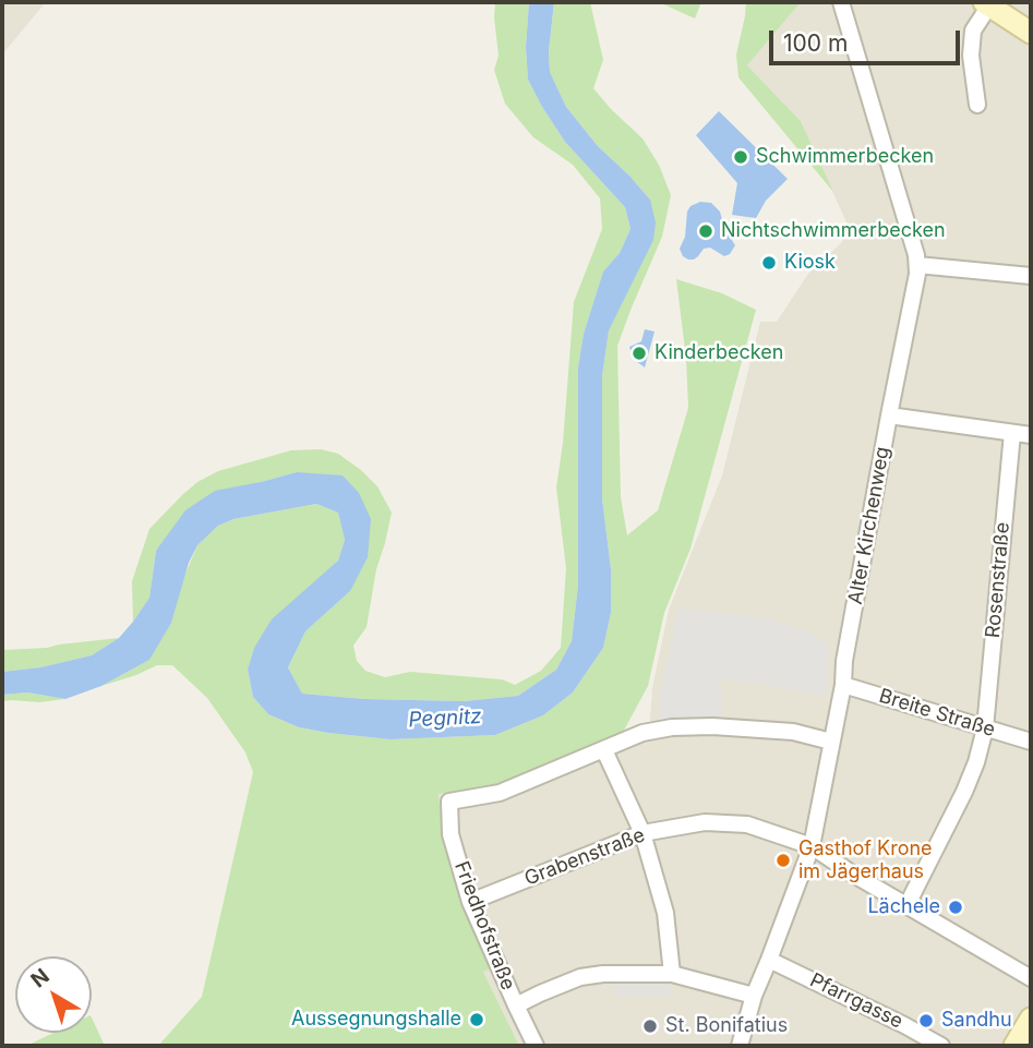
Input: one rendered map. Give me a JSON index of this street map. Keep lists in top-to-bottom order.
{
  "streets": {
    "street": [
      "Alter Kirchenweg",
      "Rosenstraße",
      "Breite Straße",
      "Grabenstraße",
      "Friedhofstraße",
      "Pfarrgasse"
    ]
  },
  "crossings": [
    ["Alter Kirchenweg", "Breite Straße"],
    ["Alter Kirchenweg", "Grabenstraße"],
    ["Alter Kirchenweg", "Pfarrgasse"],
    ["Rosenstraße", "Breite Straße"],
    ["Grabenstraße", "Friedhofstraße"]
  ],
  "water": ["Pegnitz"],
  "places": [
    "Schwimmerbecken",
    "Nichtschwimmerbecken",
    "Kiosk",
    "Kinderbecken",
    "Gasthof Krone im Jägerhaus",
    "Lächele",
    "Aussegnungshalle",
    "Sandhu",
    "St. Bonifatius"
  ],
  "scale_bar": "100 m",
  "north": "top left"
}
